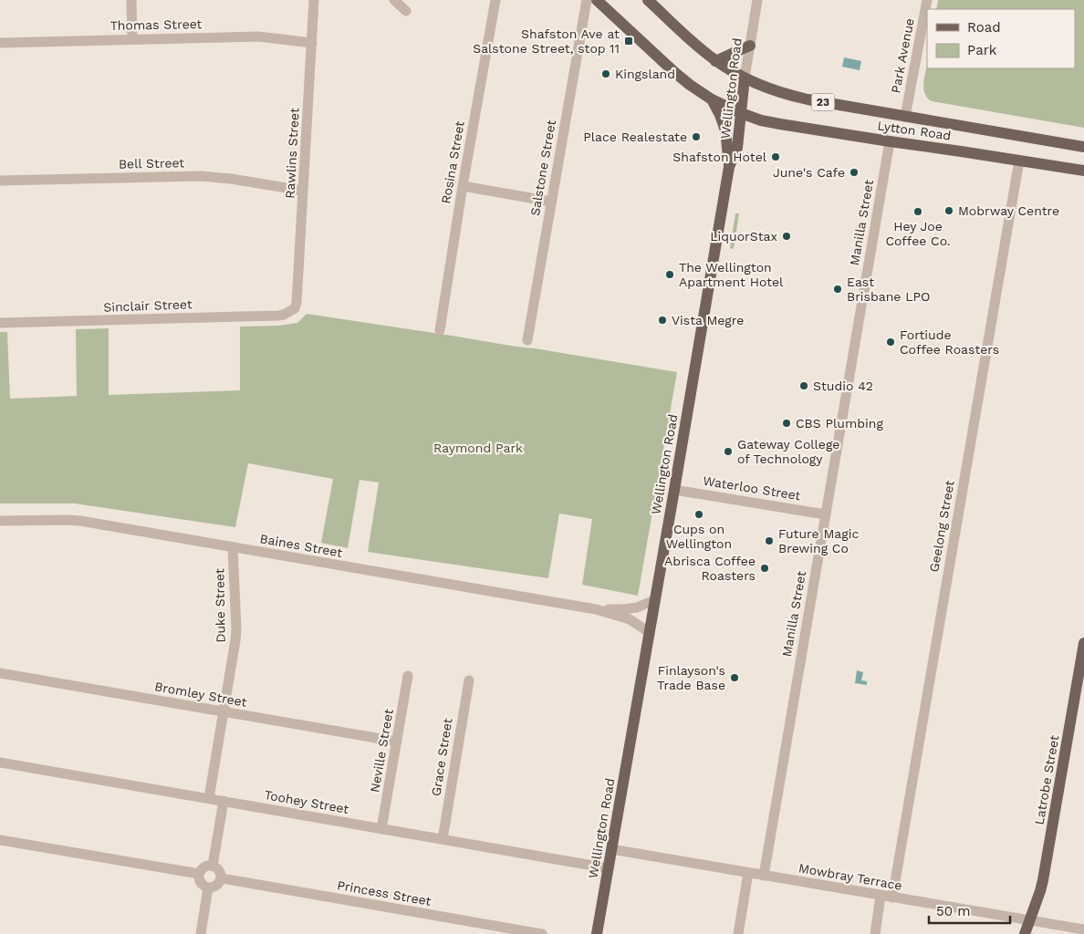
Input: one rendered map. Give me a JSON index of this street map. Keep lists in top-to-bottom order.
{
  "streets": {
    "main road": [
      "Wellington Road",
      "23",
      "Lytton Road",
      "Latrobe Street"
    ],
    "street": [
      "Thomas Street",
      "Park Avenue",
      "Rawlins Street",
      "Rosina Street",
      "Bell Street",
      "Salstone Street",
      "Manilla Street",
      "Sinclair Street",
      "Waterloo Street",
      "Geelong Street",
      "Baines Street",
      "Duke Street",
      "Bromley Street",
      "Neville Street",
      "Grace Street",
      "Toohey Street",
      "Mowbray Terrace",
      "Princess Street"
    ]
  },
  "crossings": [
    ["Thomas Street", "Rawlins Street"],
    ["Park Avenue", "Lytton Road"],
    ["Wellington Road", "23"],
    ["Wellington Road", "Lytton Road"],
    ["Wellington Road", "Waterloo Street"],
    ["Wellington Road", "Baines Street"],
    ["Wellington Road", "Toohey Street"],
    ["Wellington Road", "Mowbray Terrace"],
    ["23", "Lytton Road"],
    ["Lytton Road", "Manilla Street"],
    ["Lytton Road", "Geelong Street"],
    ["Rawlins Street", "Bell Street"],
    ["Rawlins Street", "Sinclair Street"],
    ["Manilla Street", "Waterloo Street"],
    ["Manilla Street", "Mowbray Terrace"],
    ["Geelong Street", "Mowbray Terrace"],
    ["Baines Street", "Duke Street"],
    ["Duke Street", "Bromley Street"],
    ["Duke Street", "Toohey Street"],
    ["Bromley Street", "Neville Street"],
    ["Neville Street", "Toohey Street"],
    ["Grace Street", "Toohey Street"],
    ["Latrobe Street", "Mowbray Terrace"]
  ],
  "parks": ["Raymond Park"],
  "places": {
    "transit": ["Shafston Ave at Salstone Street, stop 11"],
    "other": [
      "Kingsland",
      "Place Realestate",
      "Shafston Hotel",
      "June's Cafe",
      "Mobrway Centre",
      "Hey Joe Coffee Co.",
      "LiquorStax",
      "The Wellington Apartment Hotel",
      "East Brisbane LPO",
      "Vista Megre",
      "Fortiude Coffee Roasters",
      "Studio 42",
      "CBS Plumbing",
      "Gateway College of Technology",
      "Cups on Wellington",
      "Future Magic Brewing Co",
      "Abrisca Coffee Roasters",
      "Finlayson's Trade Base"
    ]
  },
  "legend": ["Road", "Park"],
  "scale_bar": "50 m"
}
